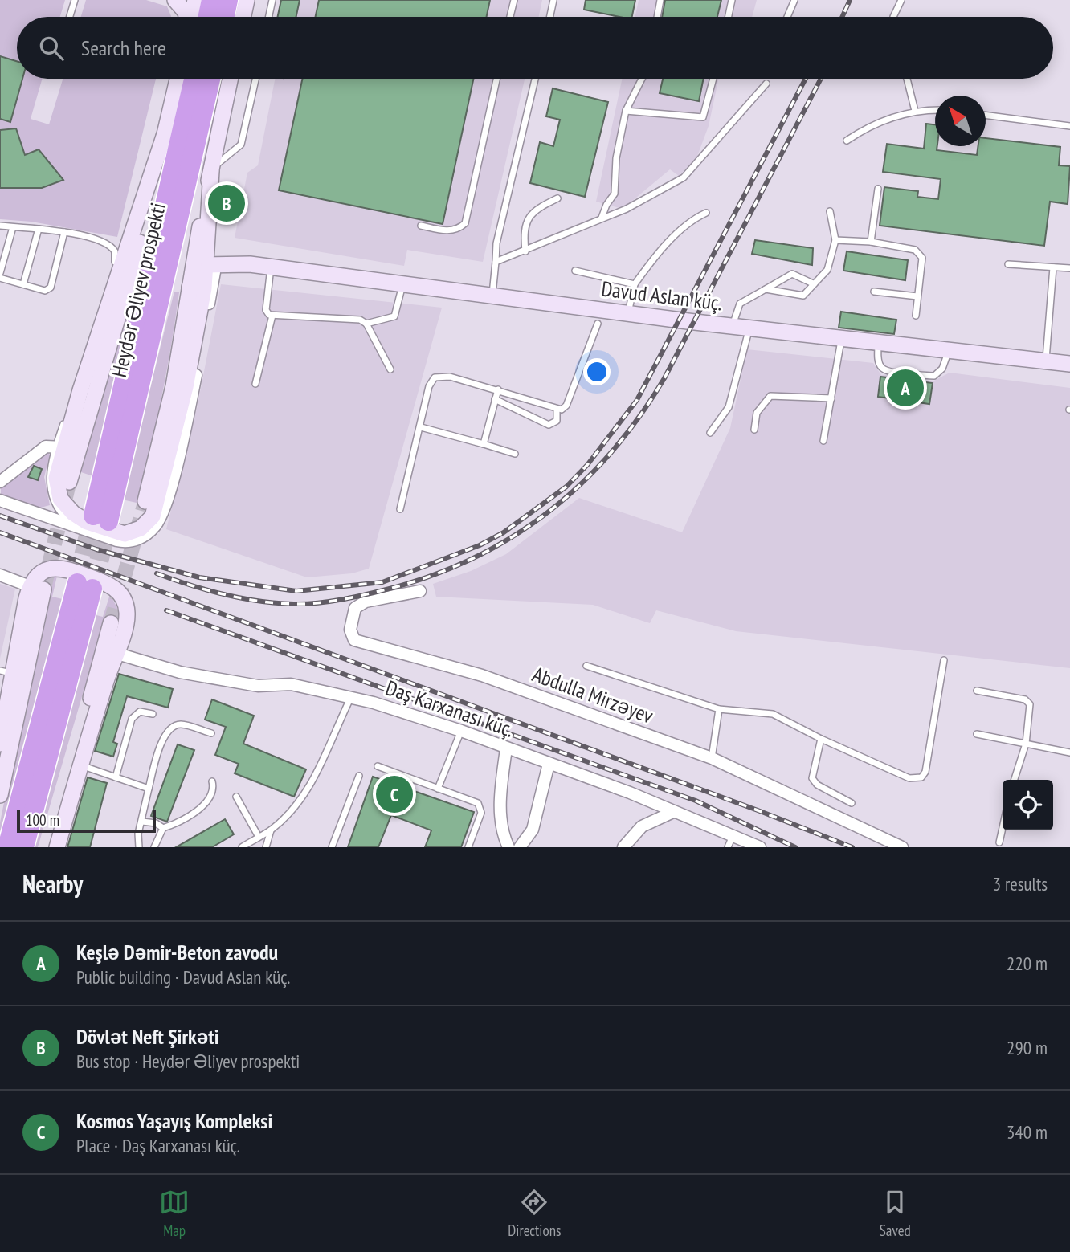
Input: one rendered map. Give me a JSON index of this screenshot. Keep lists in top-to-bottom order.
{
  "streets": {
    "highway": ["Heydər Əliyev prospekti"],
    "main road": ["Davud Aslan küç."],
    "street": ["Abdulla Mirzəyev", "Daş Karxanası küç."]
  },
  "scale_bar": "100 m",
  "north": "top left",
  "page": {
    "search": "Search here",
    "pins": ["B", "A", "C"],
    "scale": "100 m",
    "heading": ["Nearby", "3 results"],
    "list": [
      {
        "mark": "A",
        "name": "Keşlə Dəmir-Beton zavodu",
        "note": "Public building · Davud Aslan küç.",
        "value": "220 m"
      },
      {
        "mark": "B",
        "name": "Dövlət Neft Şirkəti",
        "note": "Bus stop · Heydər Əliyev prospekti",
        "value": "290 m"
      },
      {
        "mark": "C",
        "name": "Kosmos Yaşayış Kompleksi",
        "note": "Place · Daş Karxanası küç.",
        "value": "340 m"
      }
    ],
    "nav": ["Map", "Directions", "Saved"]
  }
}
